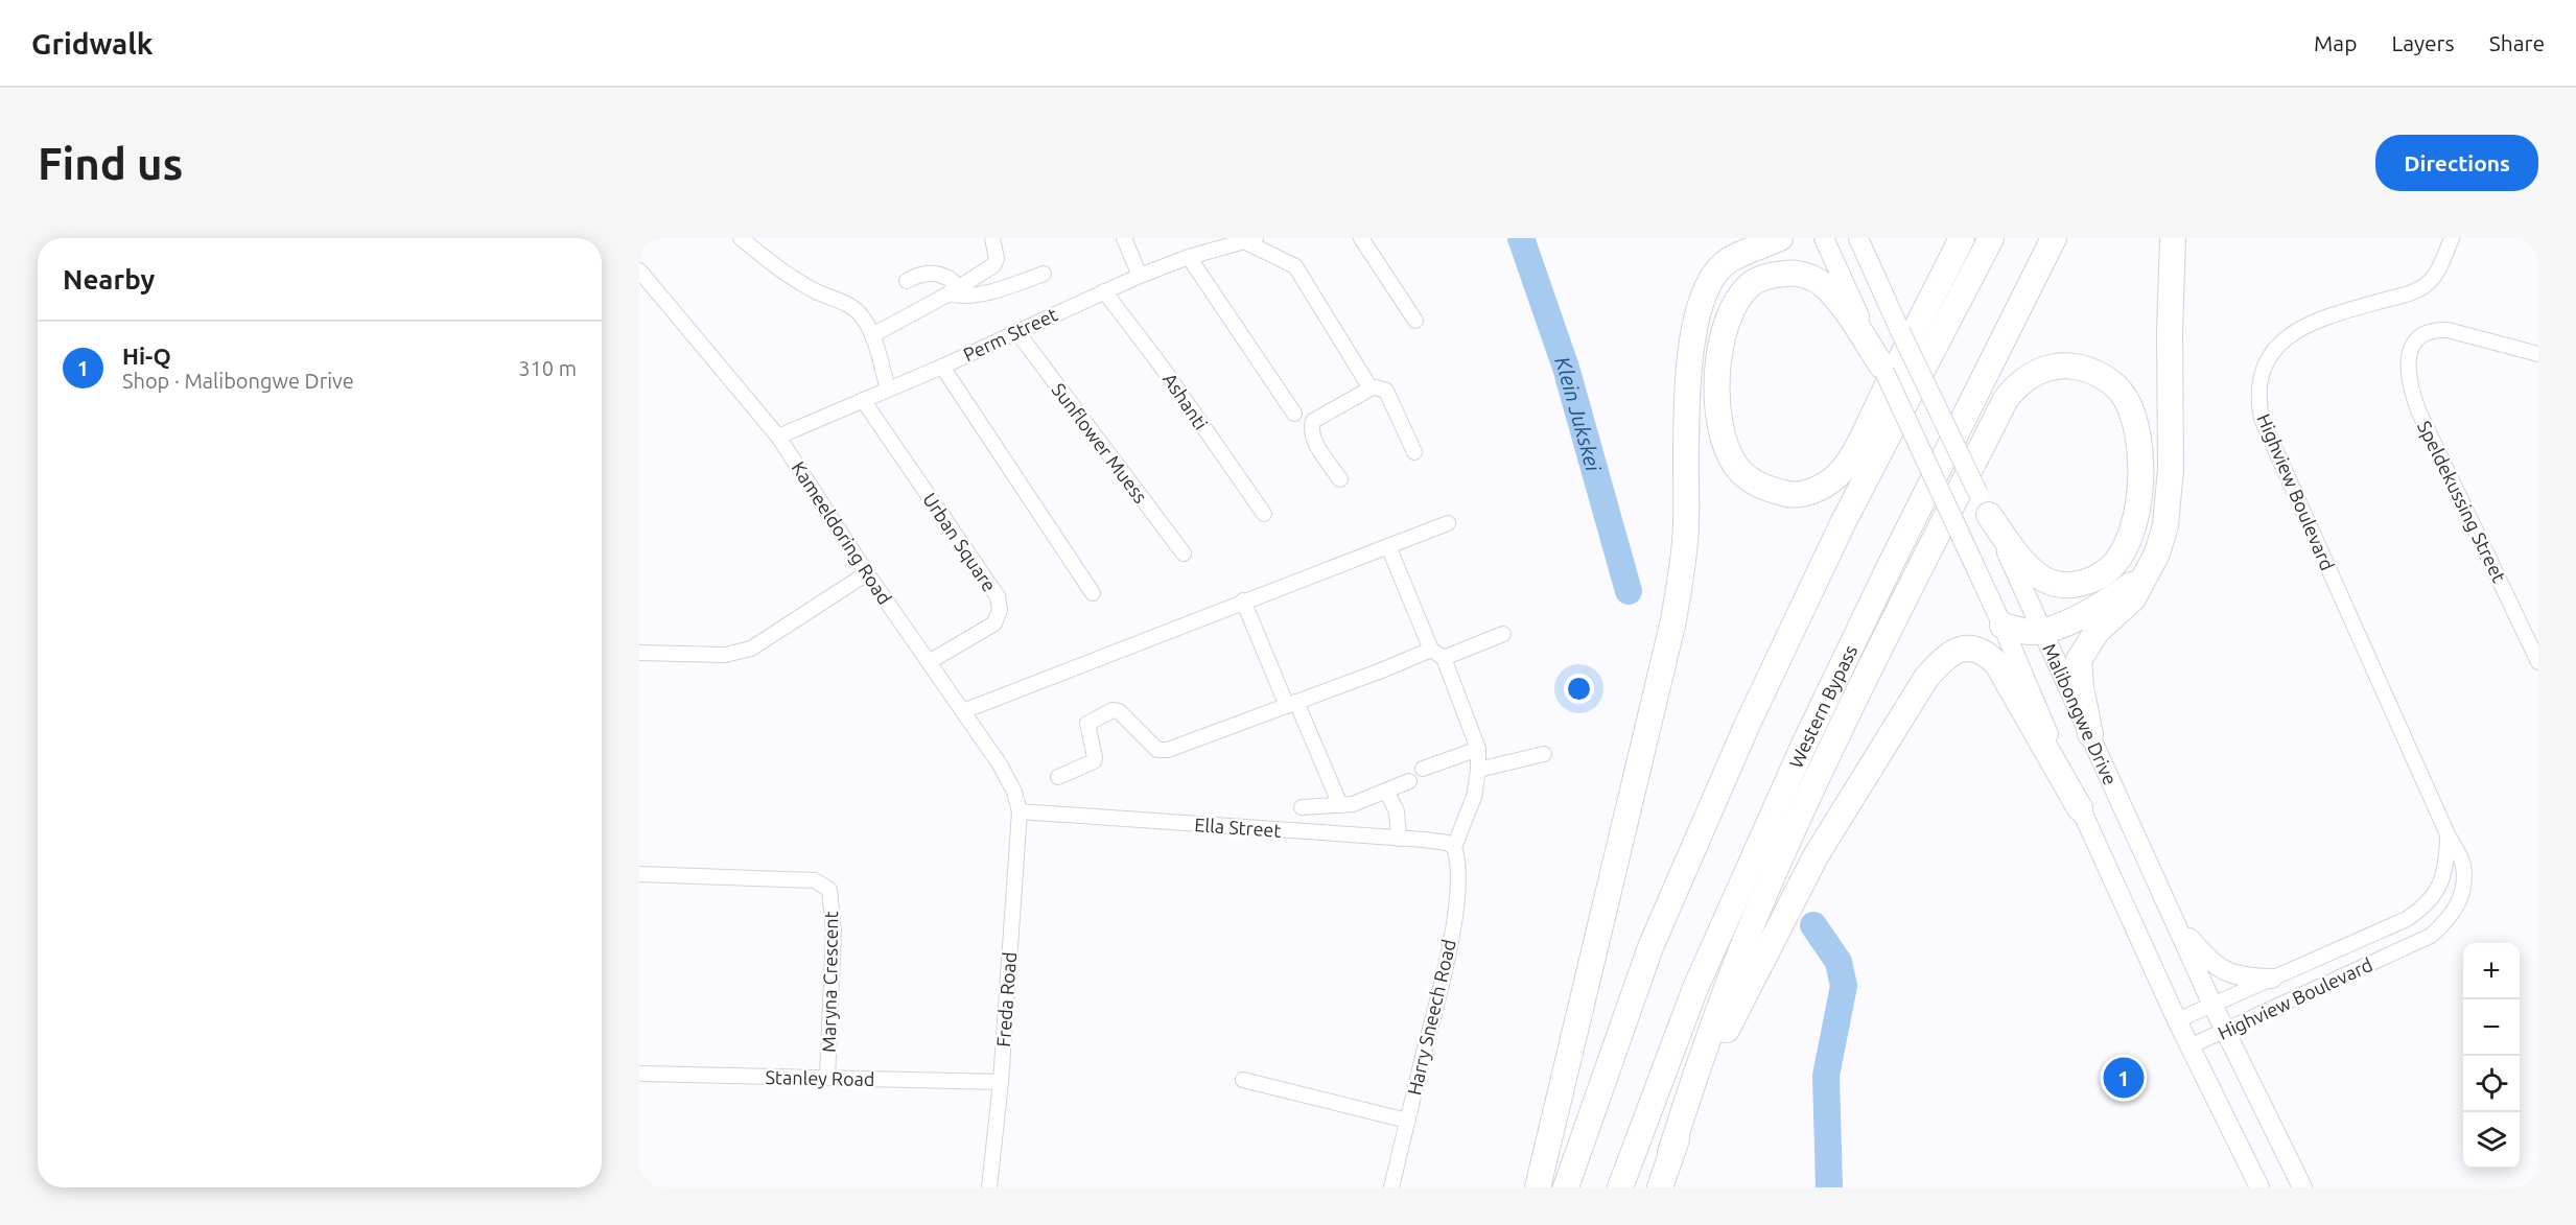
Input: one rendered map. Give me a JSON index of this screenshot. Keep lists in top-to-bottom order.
{
  "streets": {
    "highway": ["Western Bypass"],
    "main road": ["Malibongwe Drive"],
    "street": [
      "Perm Street",
      "Ashanti",
      "Sunflower Muess",
      "Highview Boulevard",
      "Speldekussing Street",
      "Kameeldoring Road",
      "Urban Square",
      "Ella Street",
      "Maryna Crescent",
      "Freda Road",
      "Harry Sneech Road",
      "Stanley Road"
    ]
  },
  "crossings": [
    ["Perm Street", "Ashanti"],
    ["Perm Street", "Sunflower Muess"],
    ["Perm Street", "Kameeldoring Road"],
    ["Perm Street", "Urban Square"],
    ["Highview Boulevard", "Malibongwe Drive"],
    ["Kameeldoring Road", "Urban Square"],
    ["Kameeldoring Road", "Ella Street"],
    ["Kameeldoring Road", "Freda Road"],
    ["Ella Street", "Freda Road"],
    ["Ella Street", "Harry Sneech Road"],
    ["Maryna Crescent", "Stanley Road"],
    ["Freda Road", "Stanley Road"]
  ],
  "water": ["Klein Jukskei"],
  "page": {
    "header": "Gridwalk",
    "nav": ["Map", "Layers", "Share"],
    "buttons": "Directions",
    "title": "Find us",
    "heading": "Nearby",
    "list": [
      {
        "mark": "1",
        "name": "Hi-Q",
        "note": "Shop · Malibongwe Drive",
        "value": "310 m"
      }
    ],
    "map_buttons": ["+", "−"],
    "pins": "1"
  }
}
